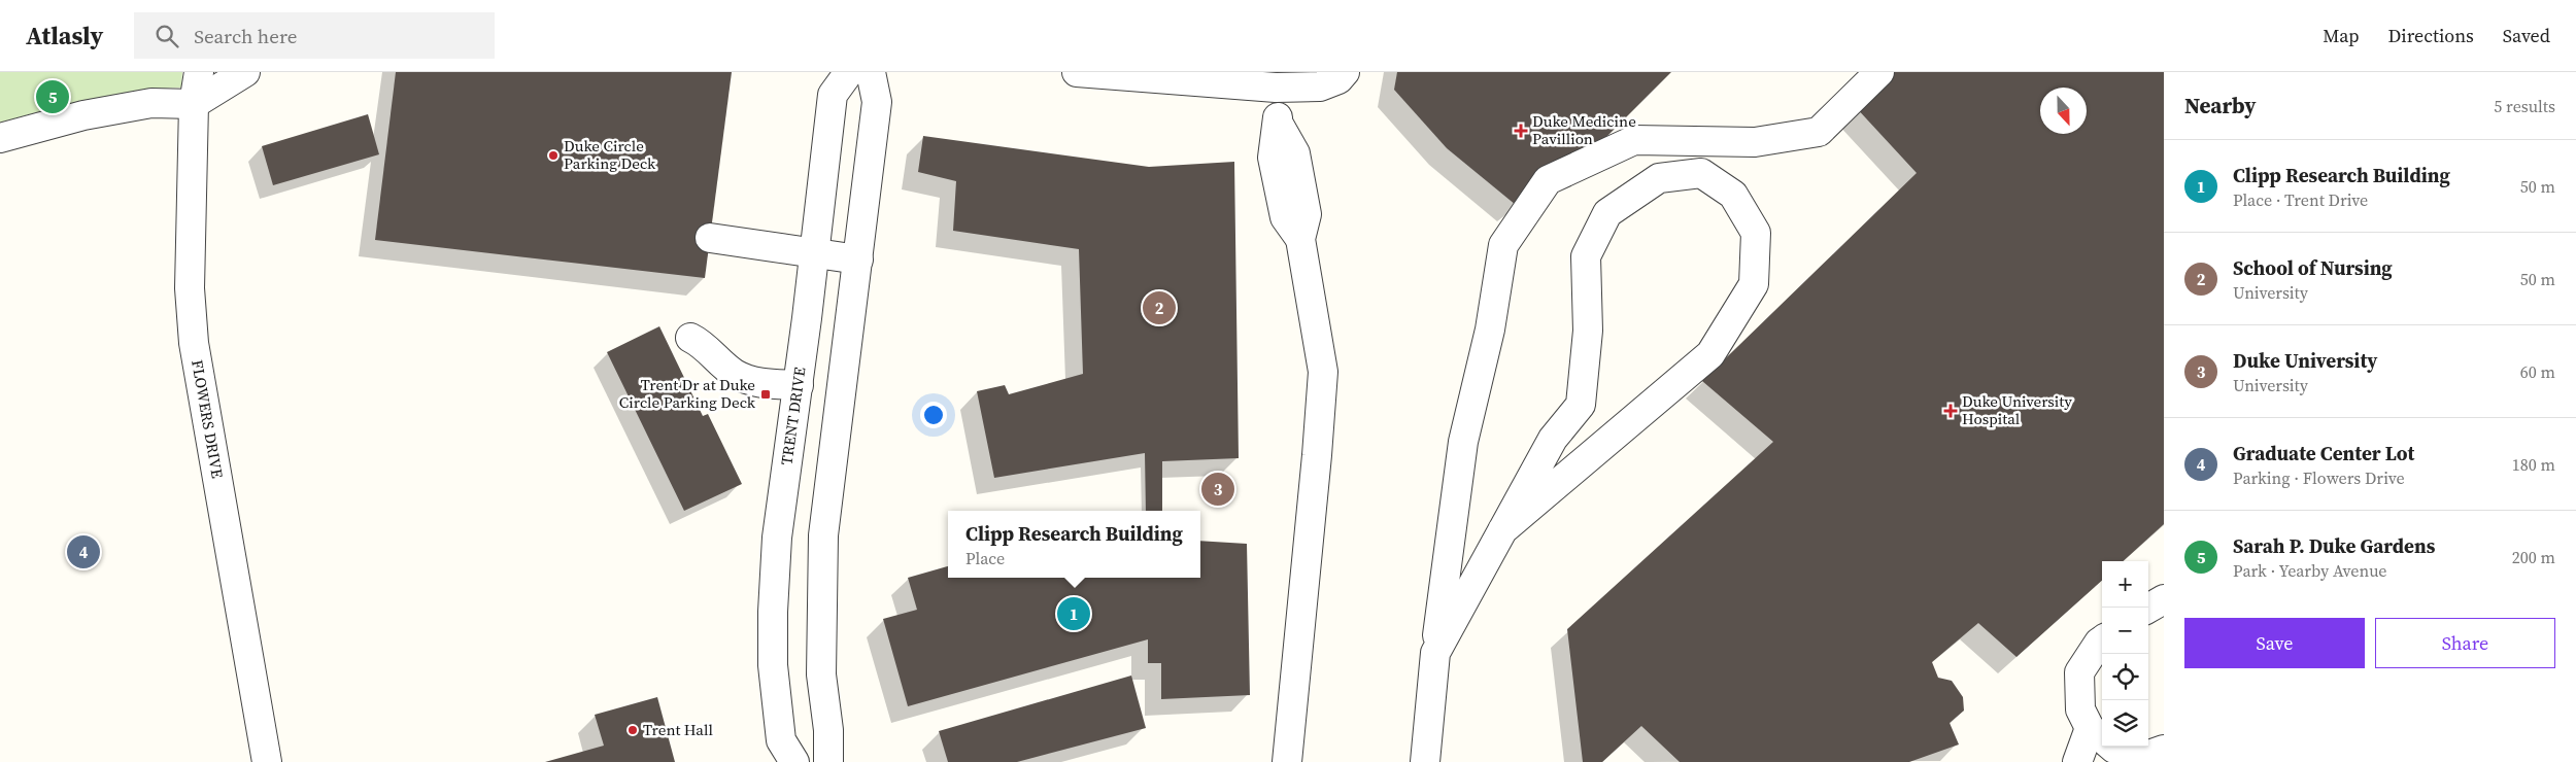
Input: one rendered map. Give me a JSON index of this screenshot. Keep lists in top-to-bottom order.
{
  "streets": {
    "street": ["TRENT DRIVE", "FLOWERS DRIVE"]
  },
  "places": {
    "health": ["Duke Medicine Pavillion", "Duke University Hospital"],
    "other": ["Duke Circle Parking Deck", "Trent Hall"],
    "transit": ["Trent Dr at Duke Circle Parking Deck"]
  },
  "north": "bottom",
  "page": {
    "header": "Atlasly",
    "search": "Search here",
    "nav": ["Map", "Directions", "Saved"],
    "heading": ["Nearby", "5 results"],
    "pins": [
      "5",
      "2",
      "3",
      "4",
      "1"
    ],
    "list": [
      {
        "mark": "1",
        "name": "Clipp Research Building",
        "note": "Place · Trent Drive",
        "value": "50 m"
      },
      {
        "mark": "2",
        "name": "School of Nursing",
        "note": "University",
        "value": "50 m"
      },
      {
        "mark": "3",
        "name": "Duke University",
        "note": "University",
        "value": "60 m"
      },
      {
        "mark": "4",
        "name": "Graduate Center Lot",
        "note": "Parking · Flowers Drive",
        "value": "180 m"
      },
      {
        "mark": "5",
        "name": "Sarah P. Duke Gardens",
        "note": "Park · Yearby Avenue",
        "value": "200 m"
      }
    ],
    "popup": ["Clipp Research Building", "Place"],
    "map_buttons": ["+", "−"],
    "buttons": ["Save", "Share"]
  }
}
